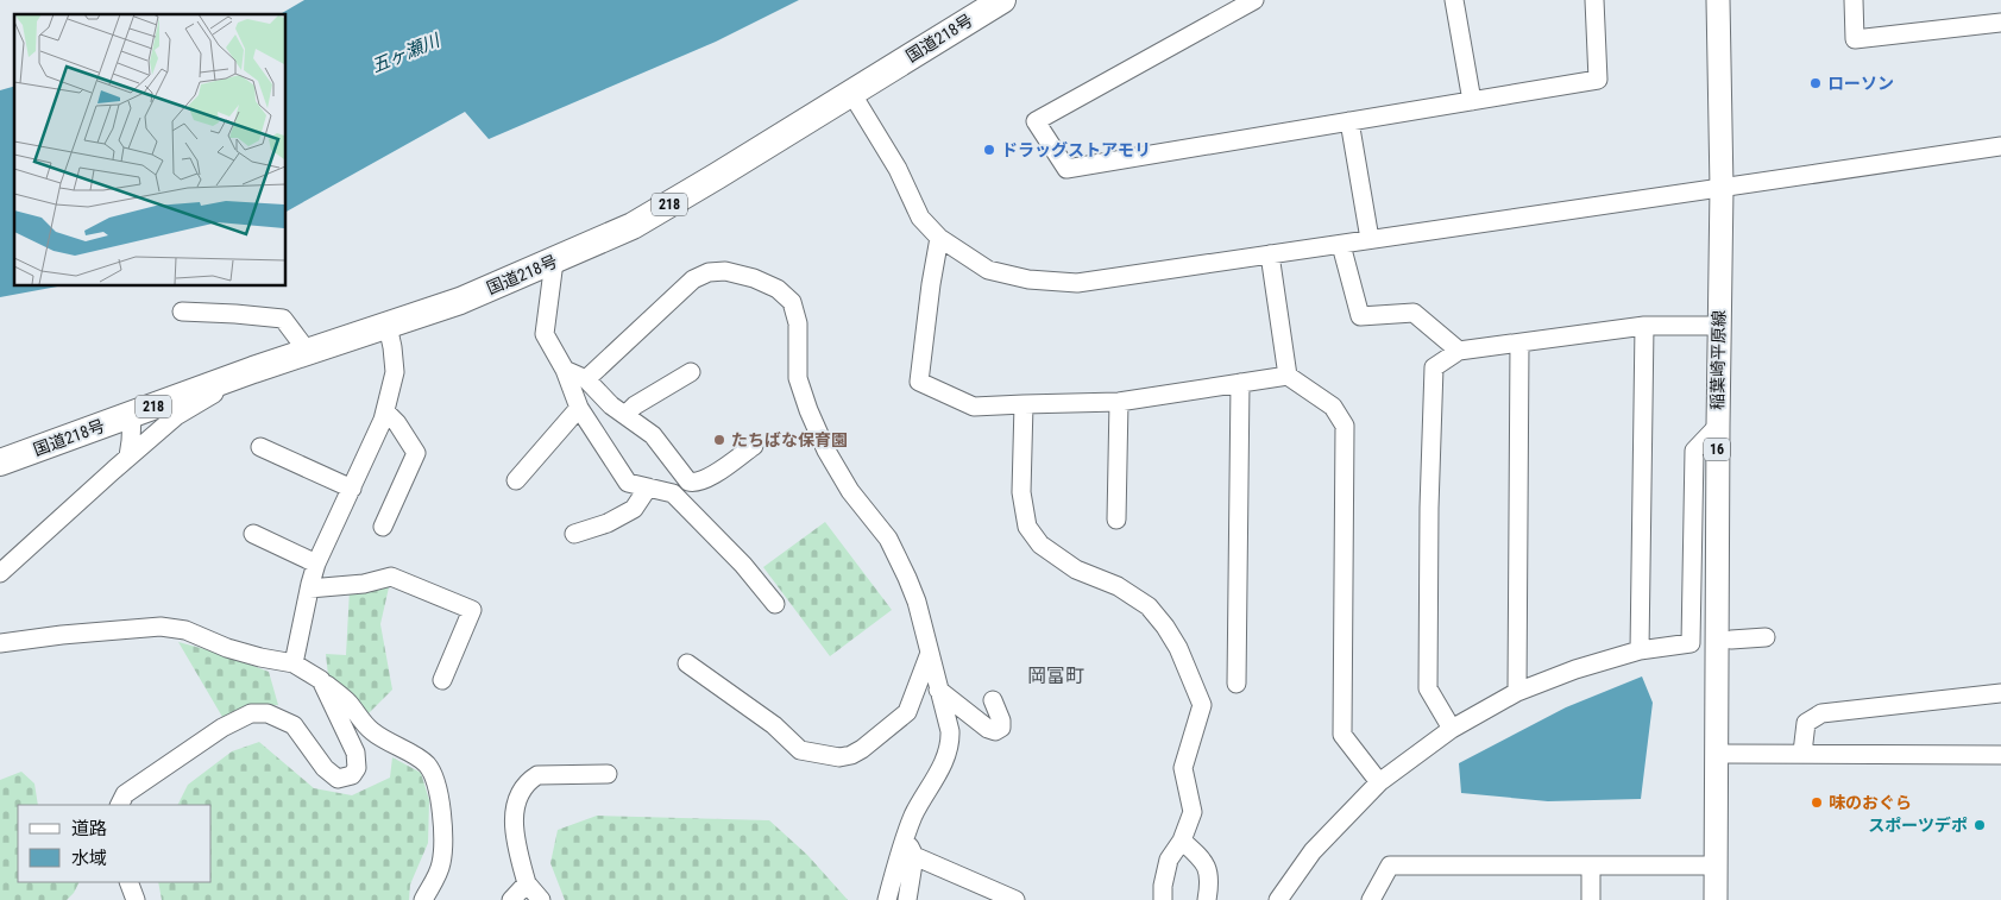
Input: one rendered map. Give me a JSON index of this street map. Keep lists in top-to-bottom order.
{
  "streets": {
    "highway": ["国道218号", "218"],
    "main road": ["稲葉崎平原線", "16"]
  },
  "districts": ["岡富町"],
  "water": ["五ヶ瀬川"],
  "places": [
    "ローソン",
    "ドラッグストアモリ",
    "たちばな保育園",
    "味のおぐら",
    "スポーツデポ"
  ],
  "legend": ["道路", "水域"]
}
